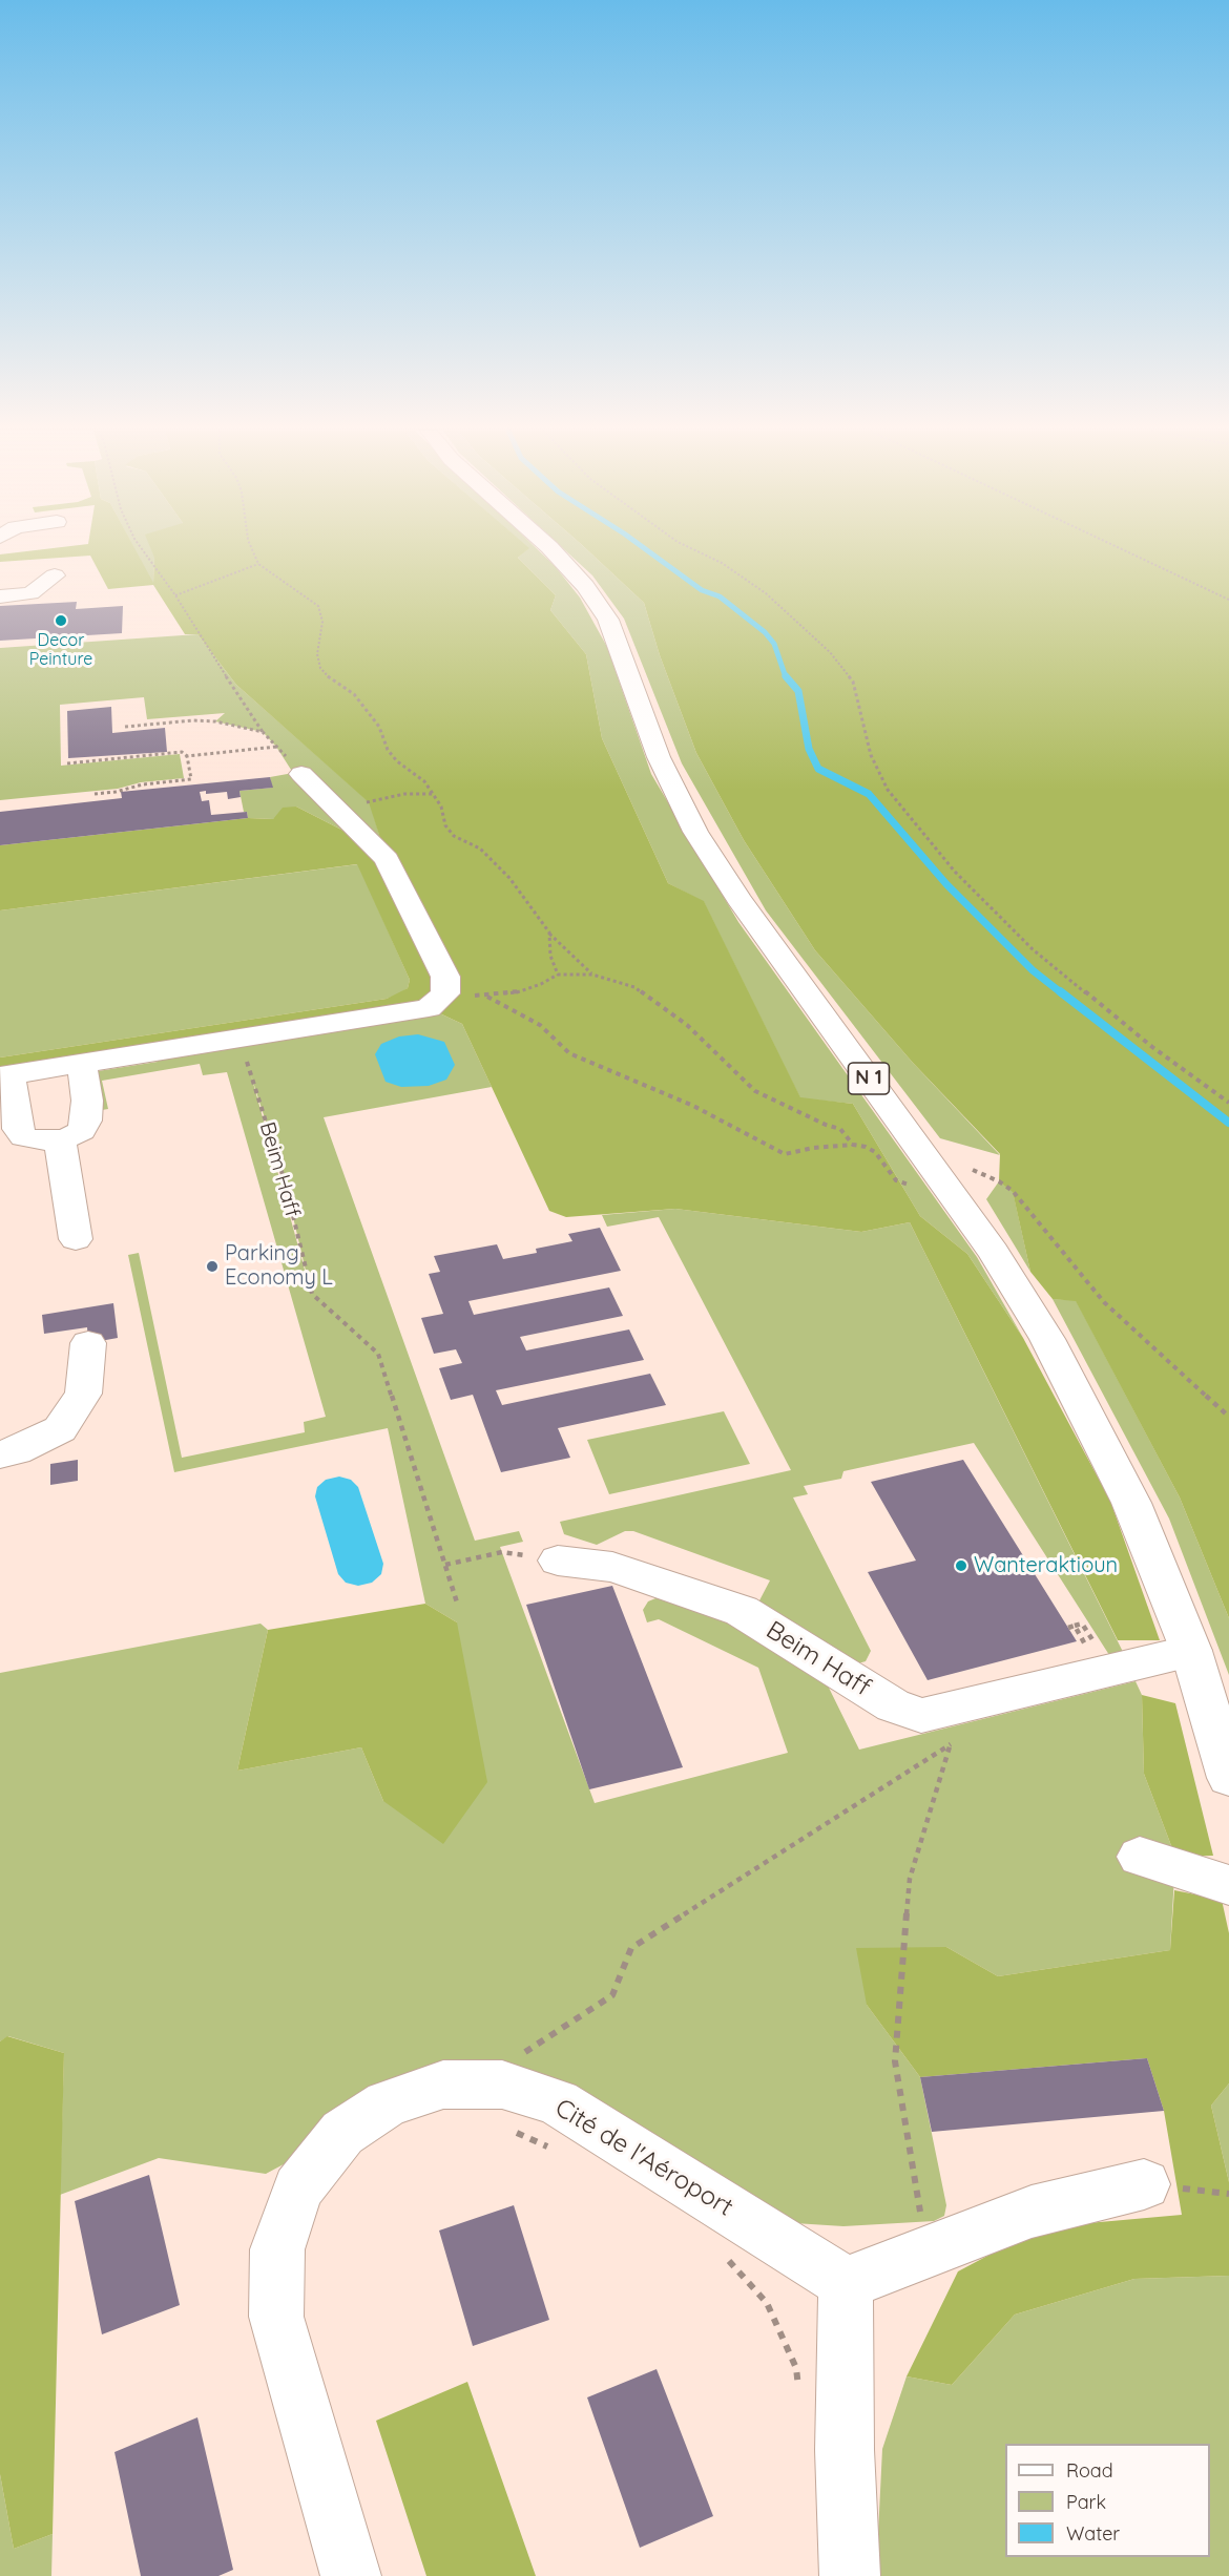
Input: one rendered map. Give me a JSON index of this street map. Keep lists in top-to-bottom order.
{
  "streets": {
    "main road": ["N 1", "Beim Haff", "Cité de l'Aéroport"]
  },
  "crossings": [
    ["N 1", "Beim Haff"]
  ],
  "places": ["Decor Peinture", "Parking Economy L", "Wanteraktioun"],
  "legend": ["Road", "Park", "Water"]
}
